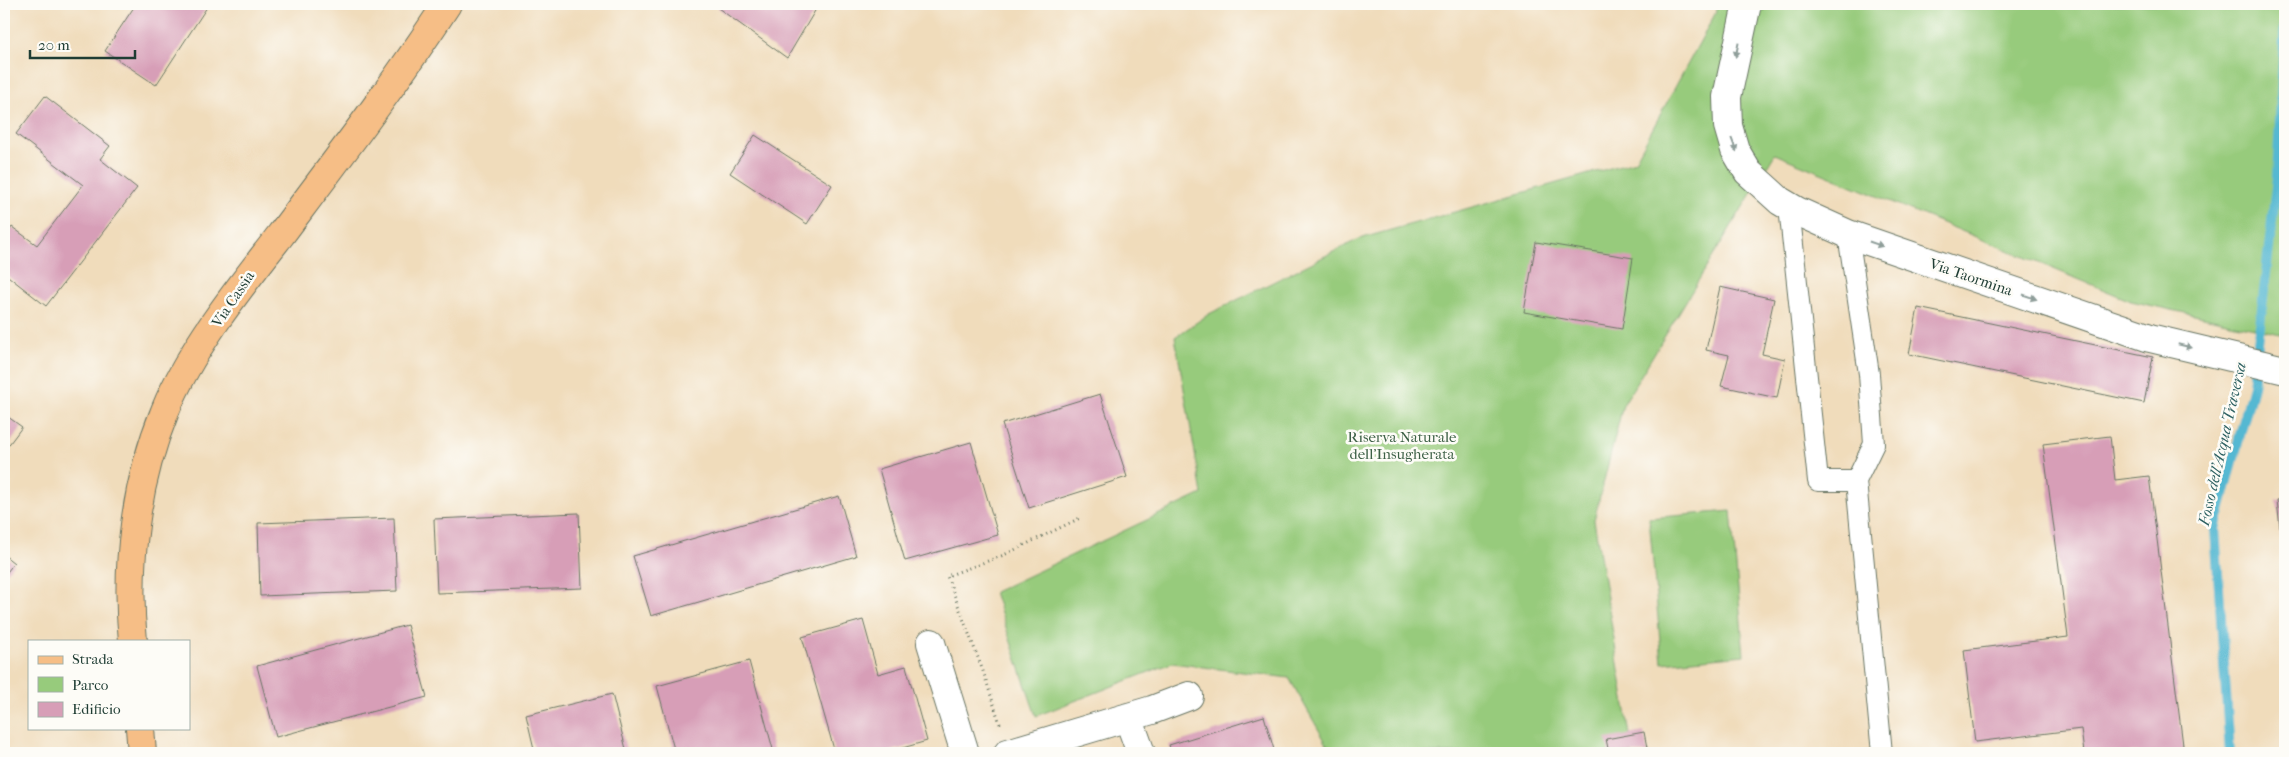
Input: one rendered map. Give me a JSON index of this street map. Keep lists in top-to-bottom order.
{
  "streets": {
    "main road": ["Via Cassia"],
    "street": ["Via Taormina"]
  },
  "one_way": ["Via Taormina"],
  "water": ["Fosso dell'Acqua Traversa"],
  "parks": ["Riserva Naturale dell'Insugherata"],
  "legend": ["Strada", "Parco", "Edificio"],
  "scale_bar": "20 m"
}
